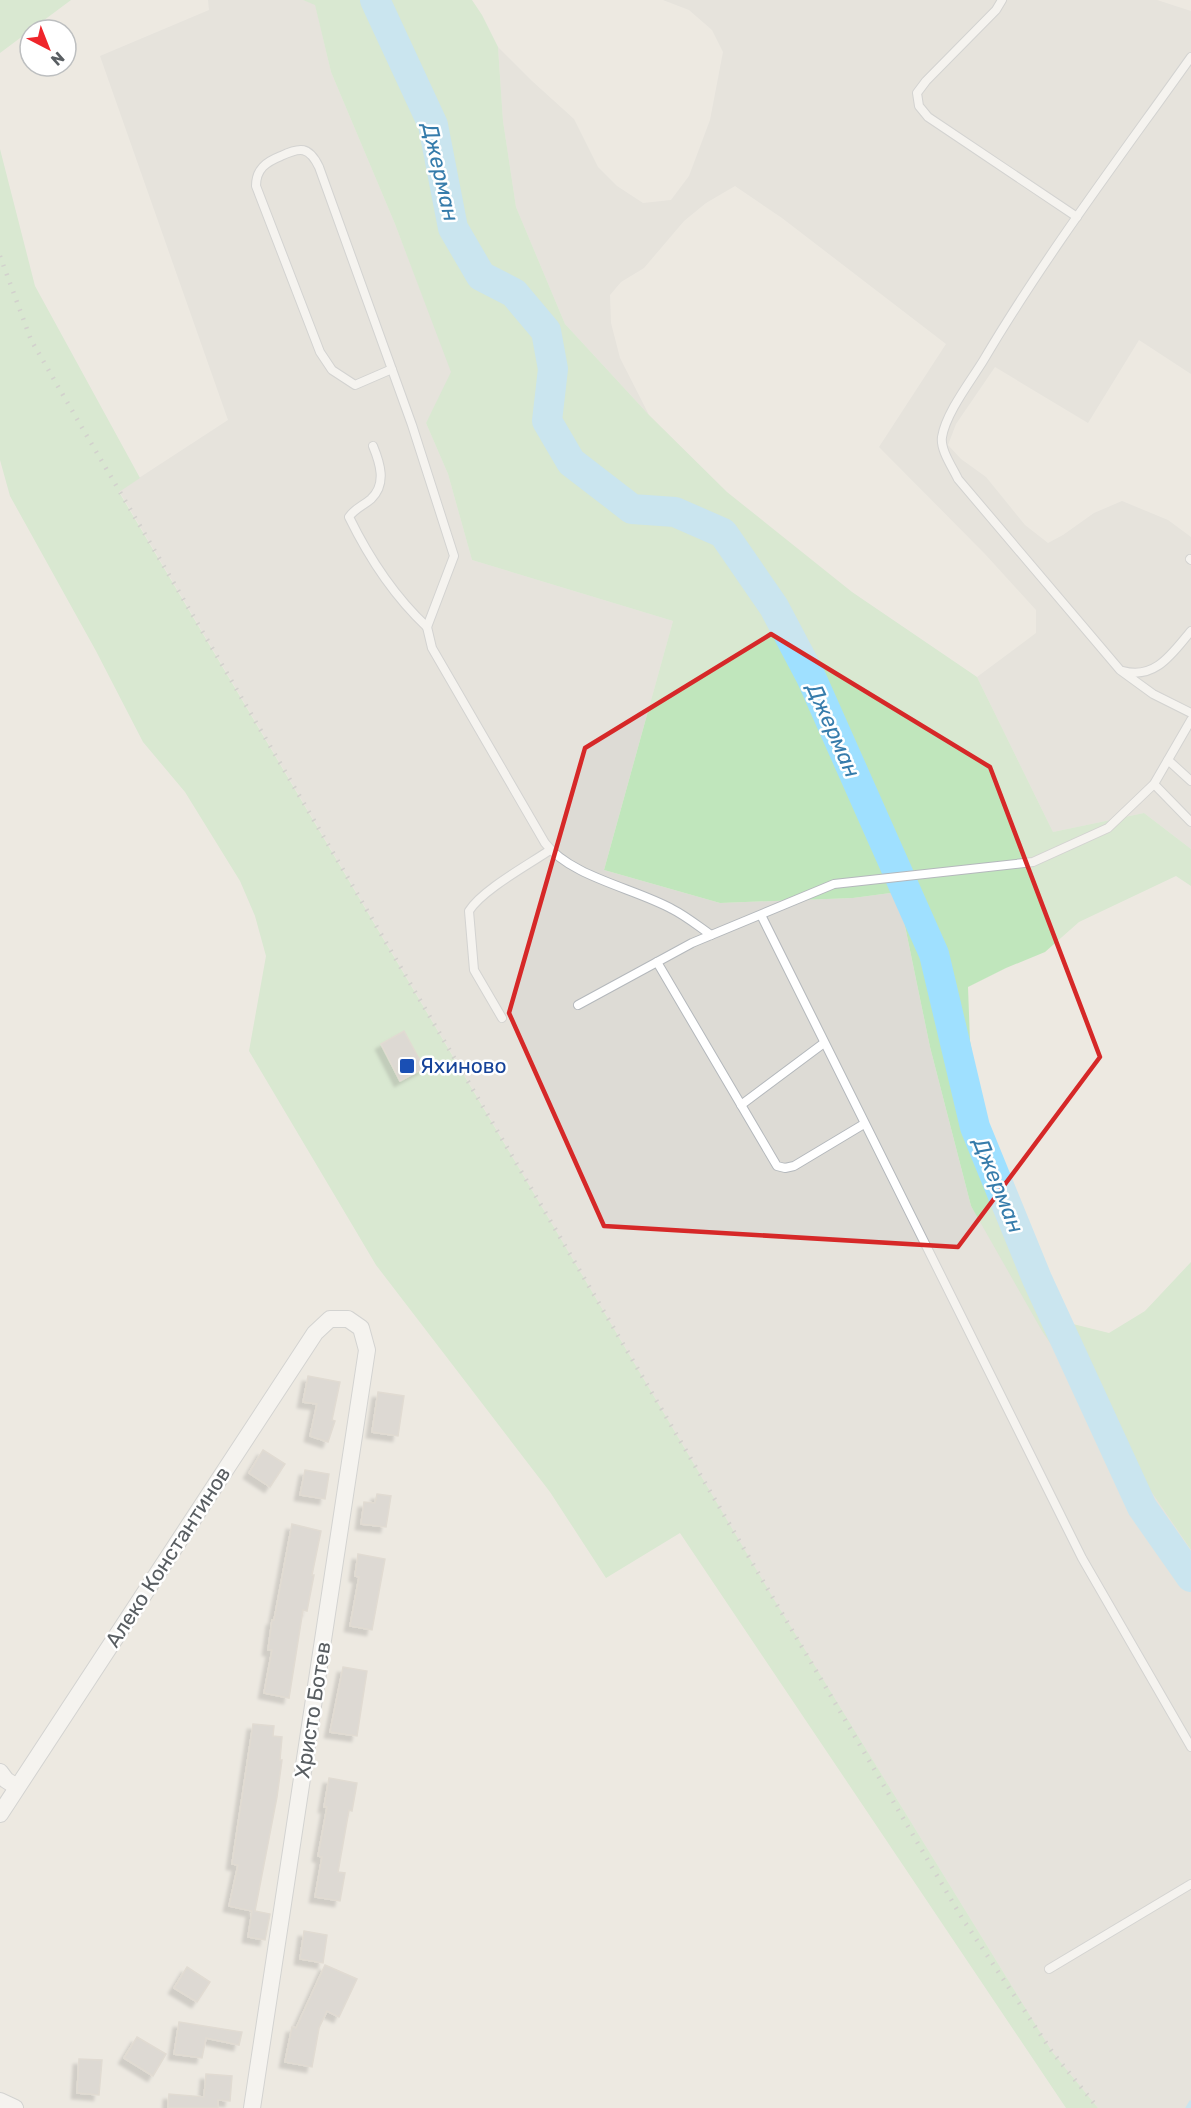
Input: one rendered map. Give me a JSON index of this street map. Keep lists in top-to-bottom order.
{
  "streets": {
    "street": ["Алеко Константинов", "Христо Ботев"]
  },
  "crossings": [
    ["Алеко Константинов", "Христо Ботев"]
  ],
  "water": ["Джерман"],
  "places": {
    "transit": ["Яхиново"]
  },
  "north": "bottom right"
}
